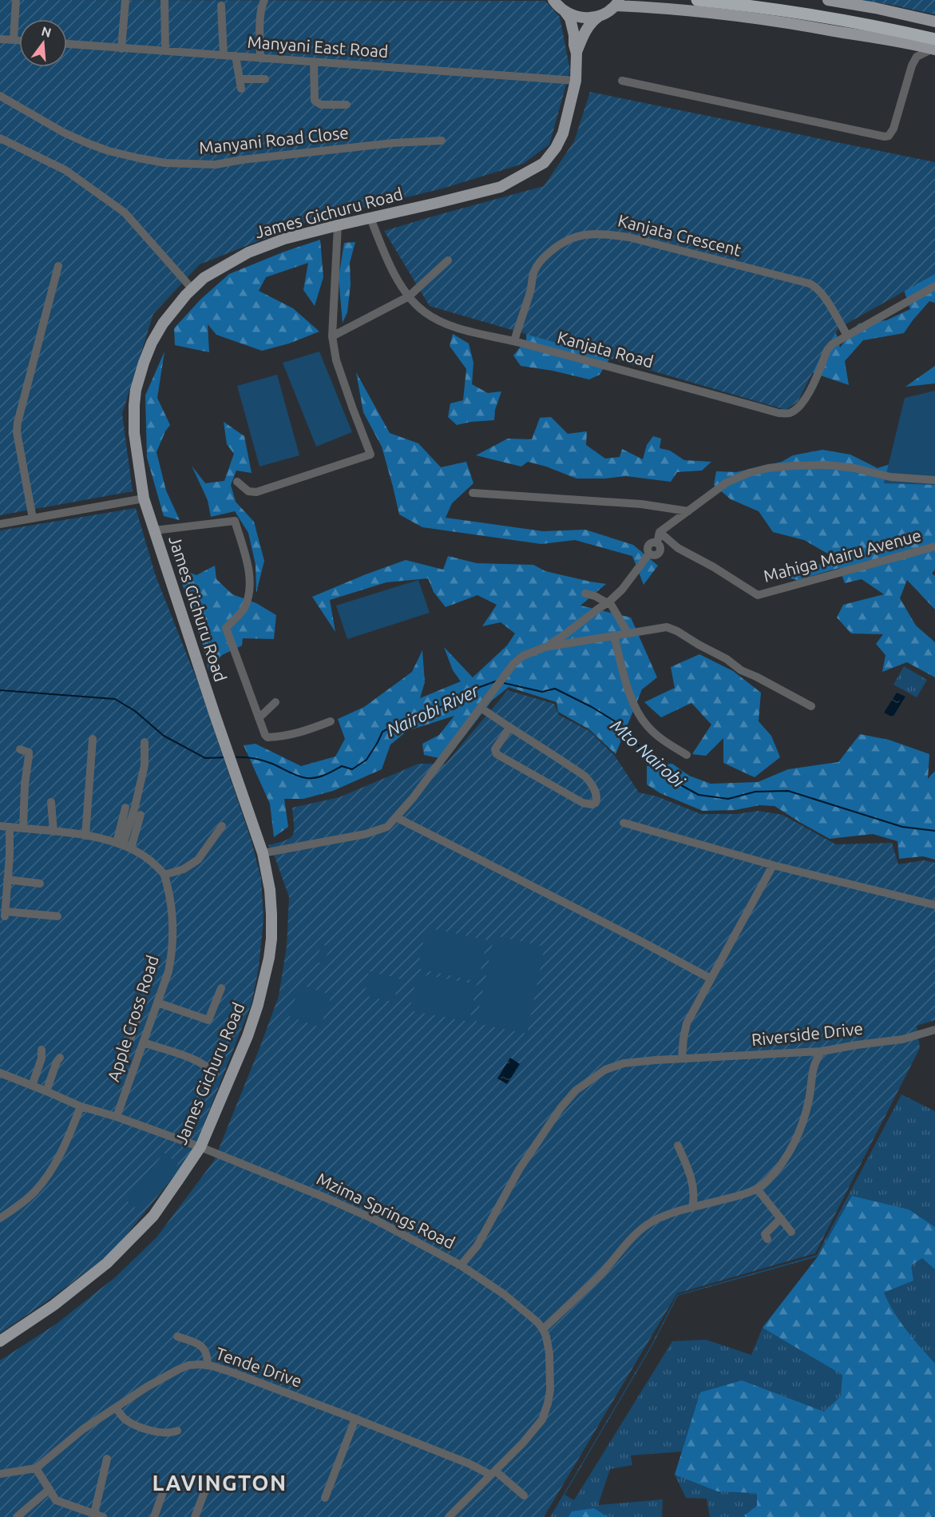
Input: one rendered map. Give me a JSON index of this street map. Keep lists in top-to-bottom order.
{
  "streets": {
    "main road": ["James Gichuru Road"],
    "street": [
      "Manyani East Road",
      "Manyani Road Close",
      "Kanjata Crescent",
      "Kanjata Road",
      "Mahiga Mairu Avenue",
      "Apple Cross Road",
      "Riverside Drive",
      "Mzima Springs Road",
      "Tende Drive"
    ]
  },
  "crossings": [
    ["Manyani East Road", "James Gichuru Road"],
    ["James Gichuru Road", "Kanjata Road"],
    ["James Gichuru Road", "Mzima Springs Road"],
    ["Kanjata Crescent", "Kanjata Road"],
    ["Apple Cross Road", "Mzima Springs Road"],
    ["Riverside Drive", "Mzima Springs Road"]
  ],
  "districts": ["LAVINGTON"],
  "water": ["Nairobi River", "Mto Nairobi"],
  "north": "top"
}
